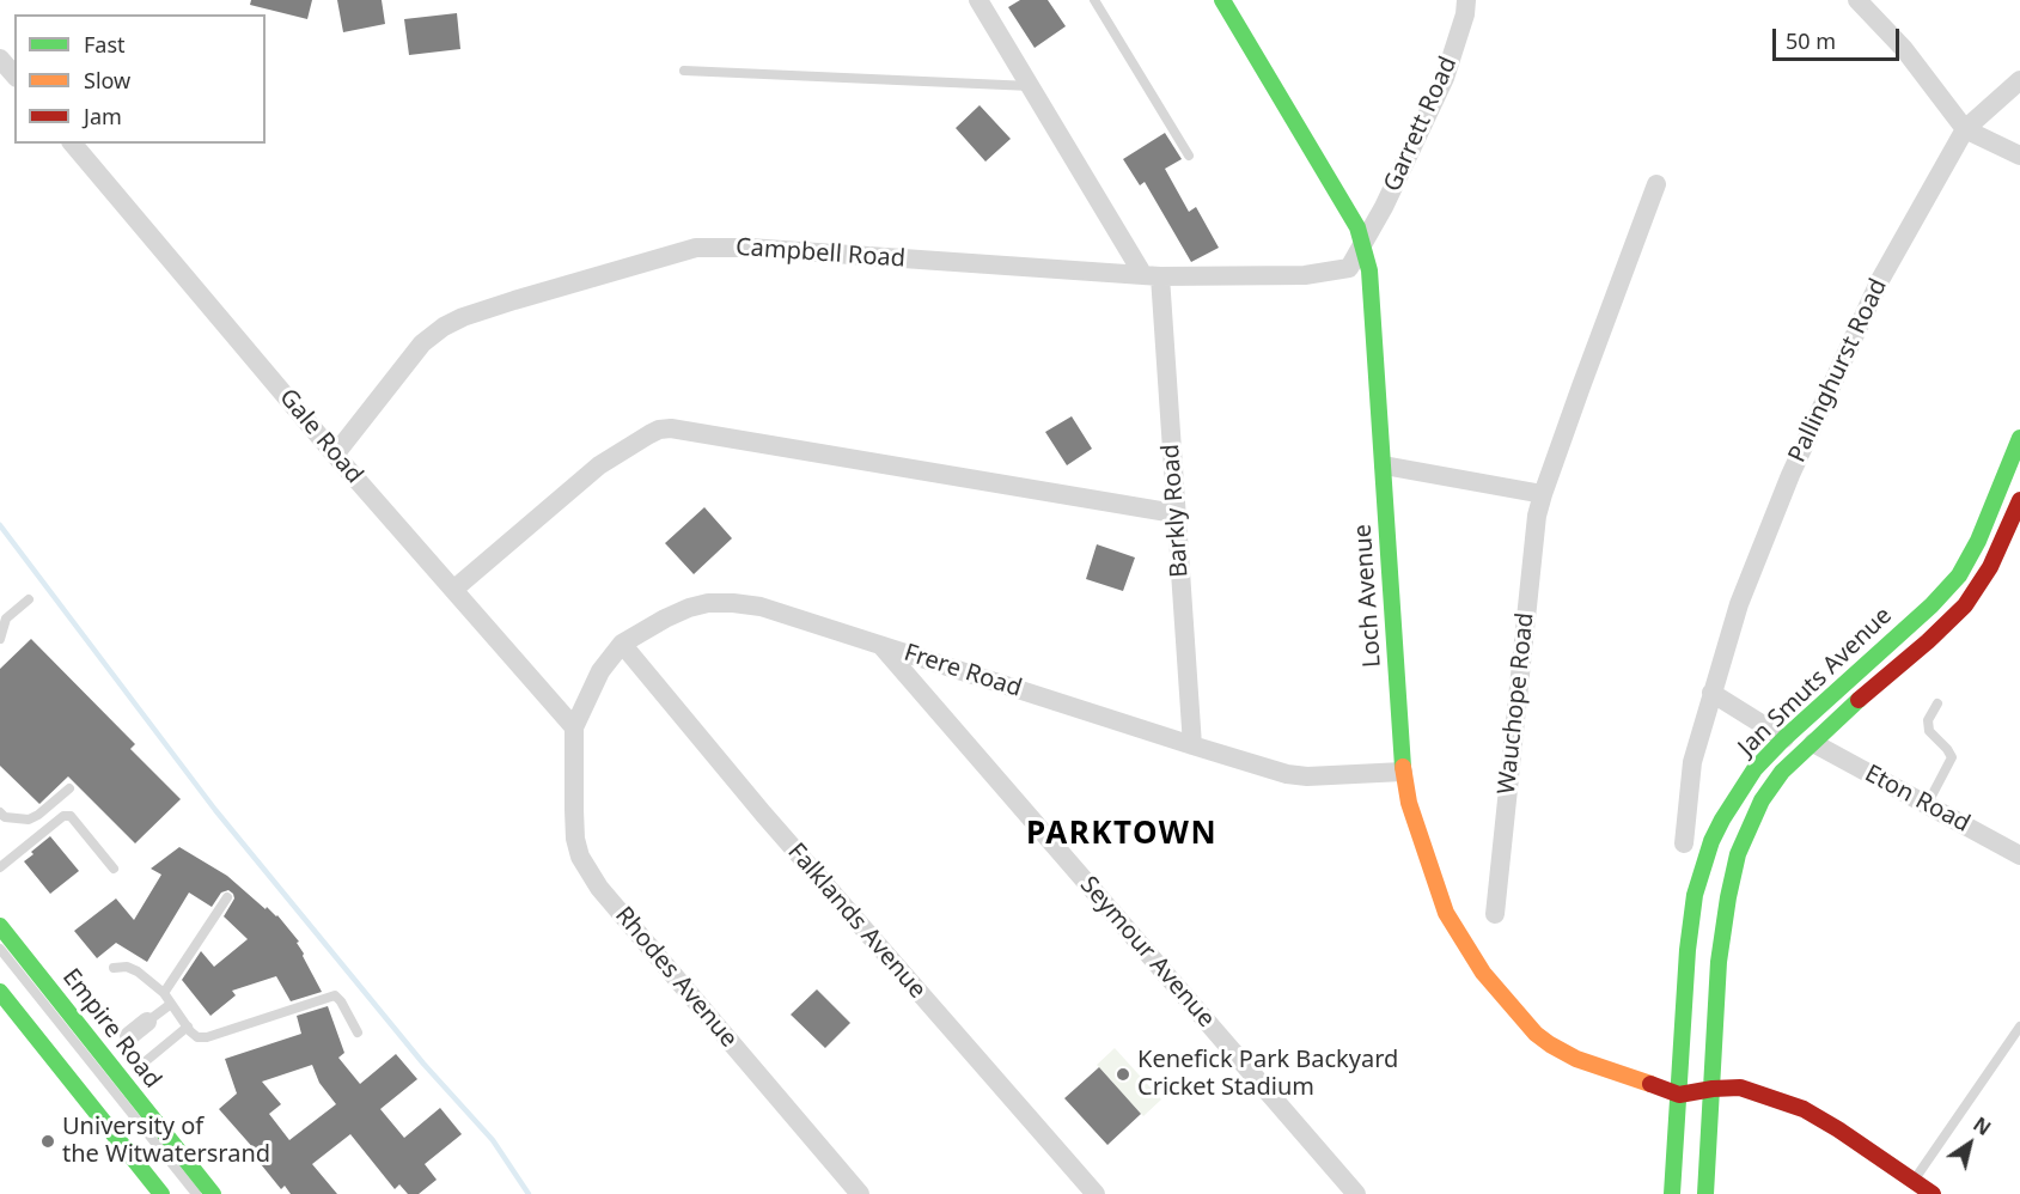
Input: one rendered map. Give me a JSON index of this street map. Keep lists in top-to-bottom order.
{
  "streets": {
    "main road": ["Loch Avenue", "Jan Smuts Avenue", "Empire Road"],
    "street": [
      "Garrett Road",
      "Campbell Road",
      "Pallinghurst Road",
      "Gale Road",
      "Barkly Road",
      "Frere Road",
      "Wauchope Road",
      "Eton Road",
      "Falklands Avenue",
      "Seymour Avenue",
      "Rhodes Avenue"
    ]
  },
  "crossings": [
    ["Garrett Road", "Campbell Road"],
    ["Garrett Road", "Loch Avenue"],
    ["Campbell Road", "Gale Road"],
    ["Campbell Road", "Barkly Road"],
    ["Campbell Road", "Loch Avenue"],
    ["Gale Road", "Frere Road"],
    ["Gale Road", "Rhodes Avenue"],
    ["Barkly Road", "Frere Road"],
    ["Loch Avenue", "Frere Road"],
    ["Loch Avenue", "Jan Smuts Avenue"],
    ["Frere Road", "Falklands Avenue"],
    ["Frere Road", "Seymour Avenue"],
    ["Frere Road", "Rhodes Avenue"],
    ["Jan Smuts Avenue", "Eton Road"]
  ],
  "districts": ["PARKTOWN"],
  "places": ["Kenefick Park Backyard Cricket Stadium", "University of the Witwatersrand"],
  "legend": ["Fast", "Slow", "Jam"],
  "scale_bar": "50 m",
  "north": "top right"
}
